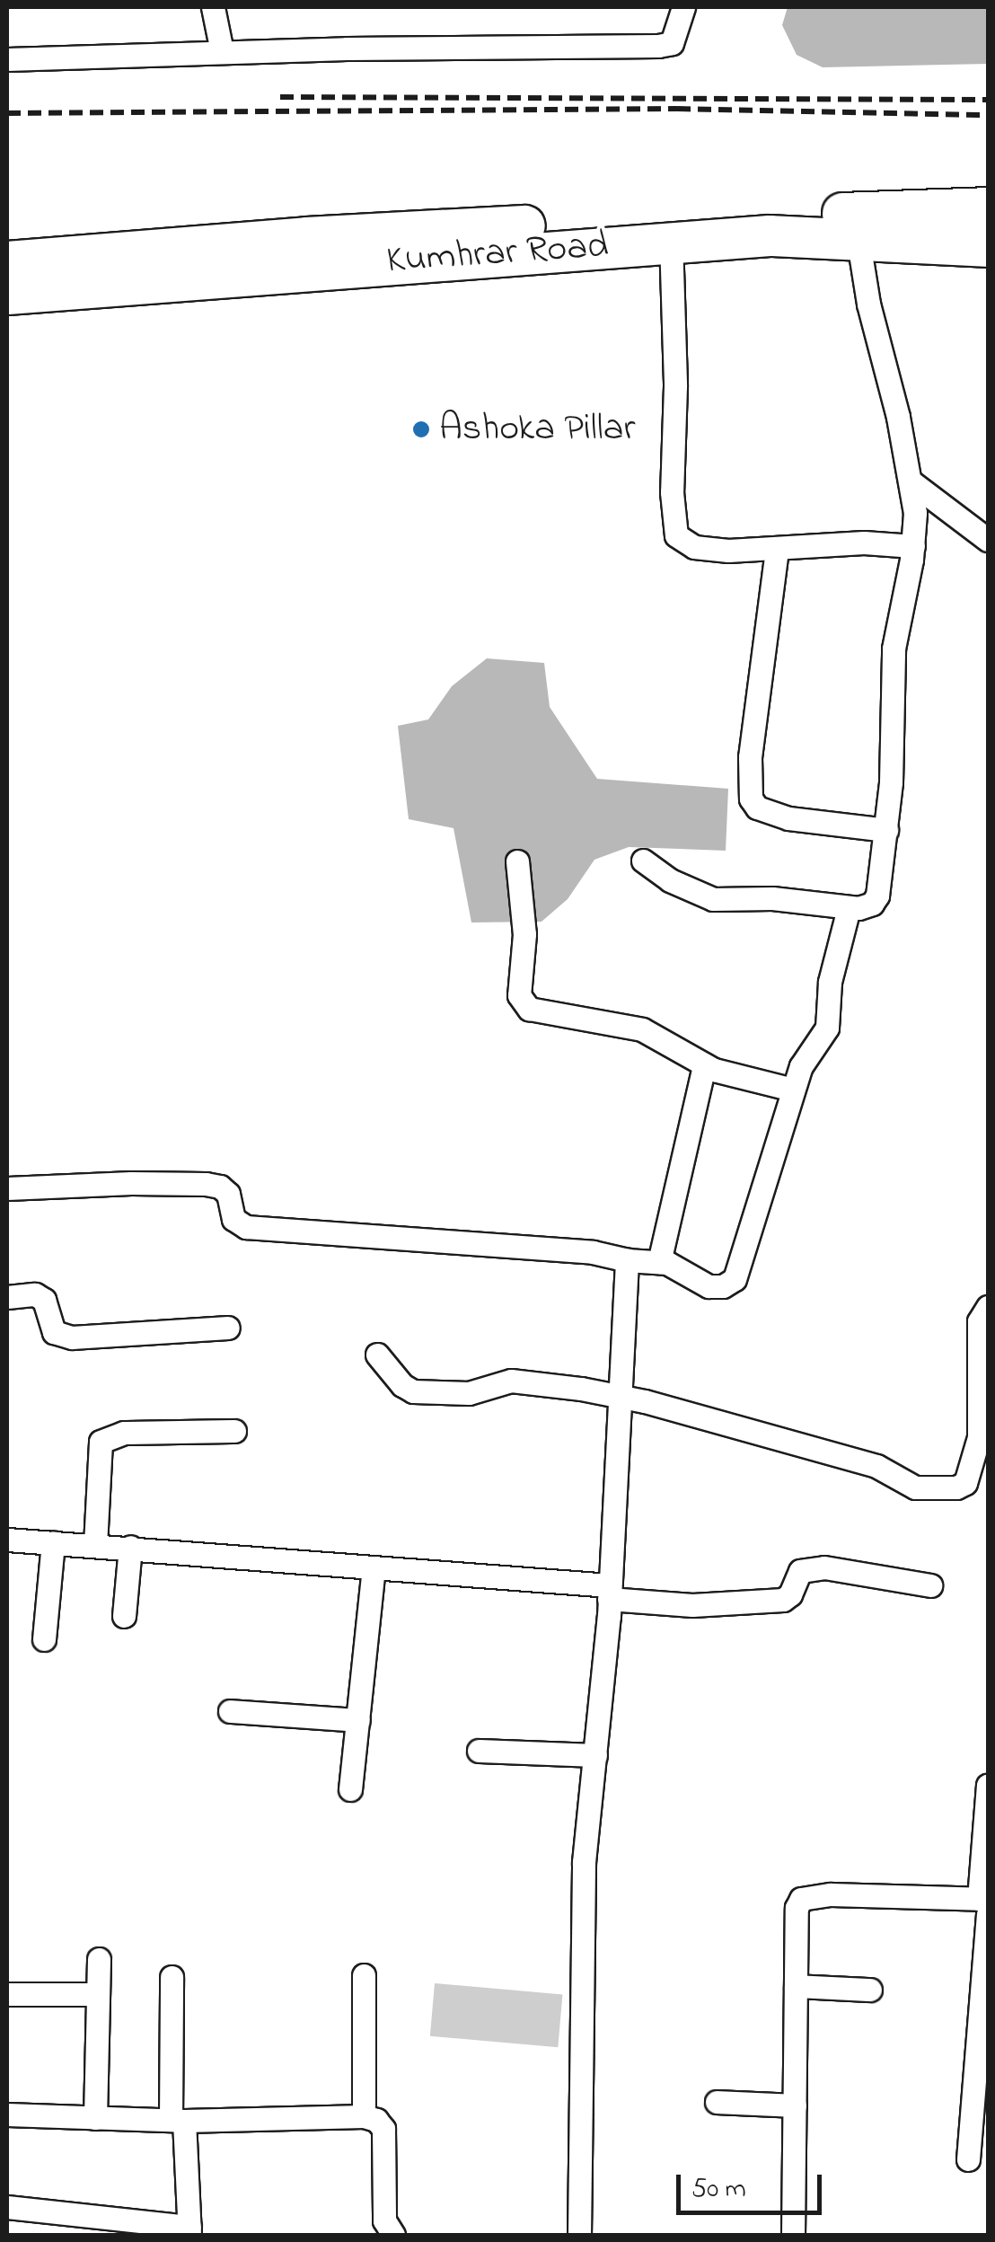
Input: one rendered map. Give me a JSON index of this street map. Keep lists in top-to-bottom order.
{
  "streets": {
    "highway": ["Kumhrar Road"]
  },
  "places": ["Ashoka Pillar"],
  "scale_bar": "50 m"
}
